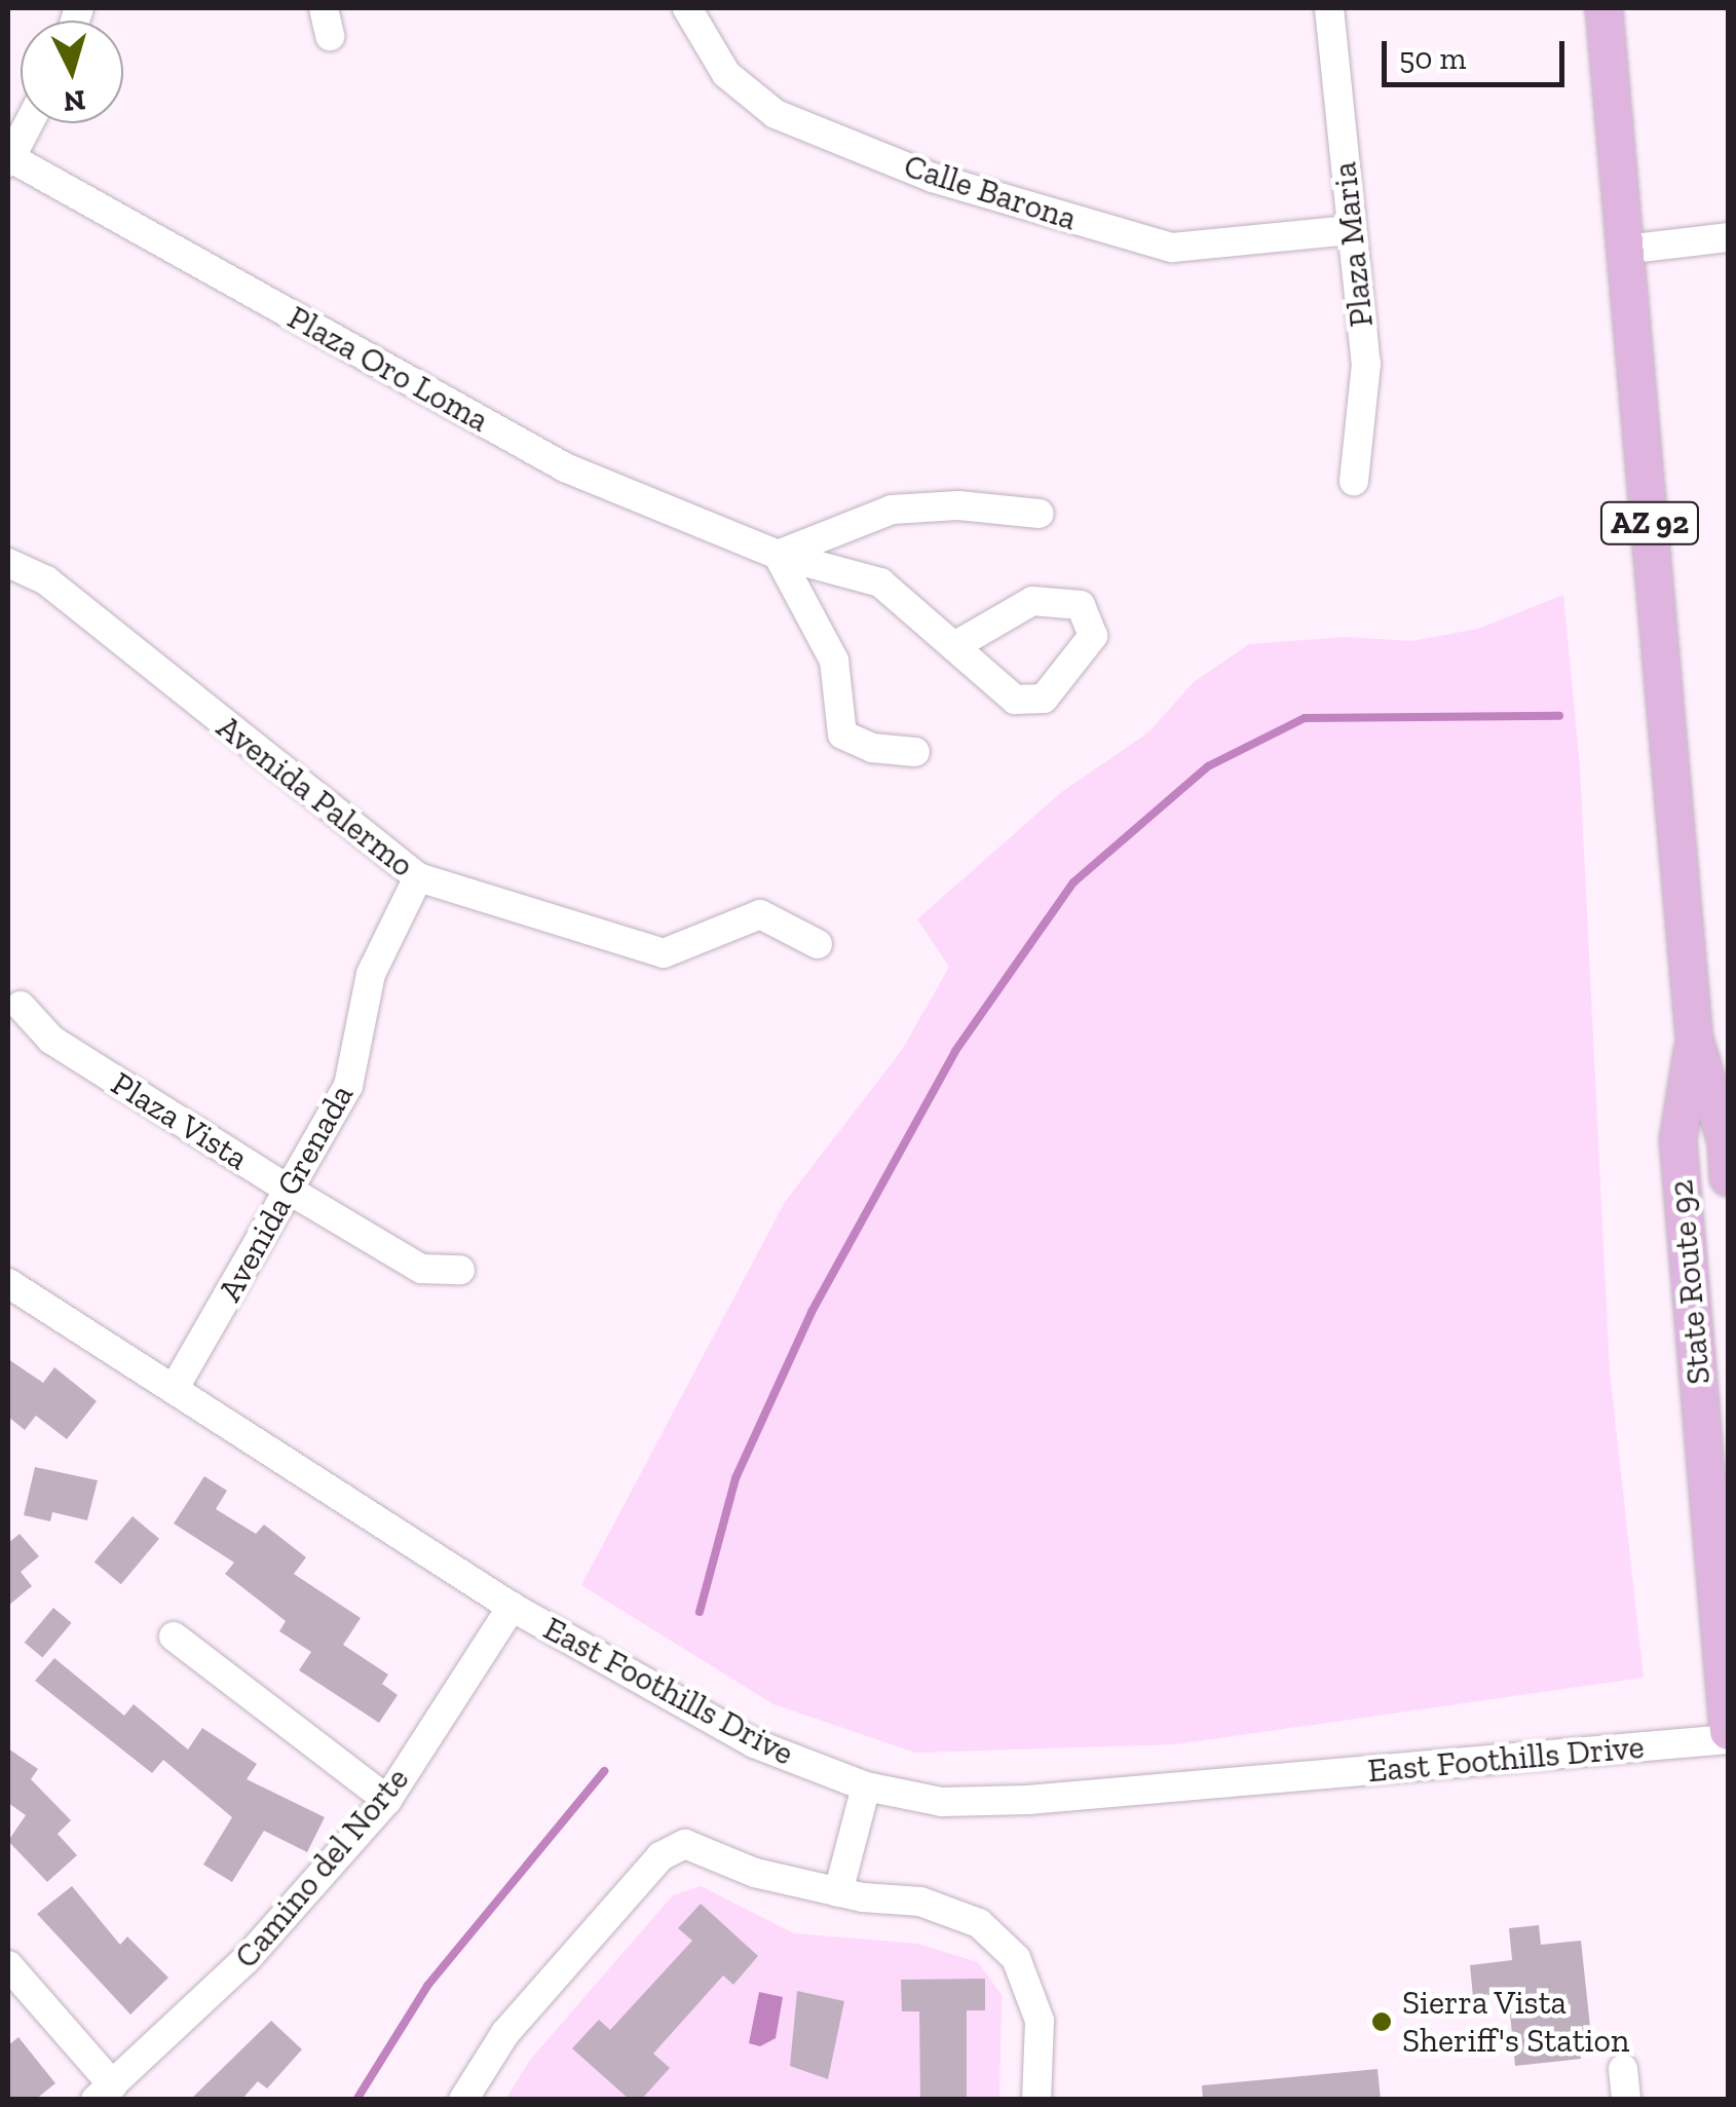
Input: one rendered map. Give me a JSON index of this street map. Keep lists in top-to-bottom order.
{
  "streets": {
    "main road": ["AZ 92", "State Route 92"],
    "street": [
      "Calle Barona",
      "Plaza Maria",
      "Plaza Oro Loma",
      "Avenida Palermo",
      "Plaza Vista",
      "Avenida Grenada",
      "East Foothills Drive",
      "Camino del Norte"
    ]
  },
  "crossings": [
    ["Calle Barona", "Plaza Maria"],
    ["AZ 92", "State Route 92"],
    ["Avenida Palermo", "Avenida Grenada"],
    ["Plaza Vista", "Avenida Grenada"],
    ["Avenida Grenada", "East Foothills Drive"],
    ["East Foothills Drive", "Camino del Norte"]
  ],
  "places": ["Sierra Vista Sheriff's Station"],
  "scale_bar": "50 m",
  "north": "bottom"
}
